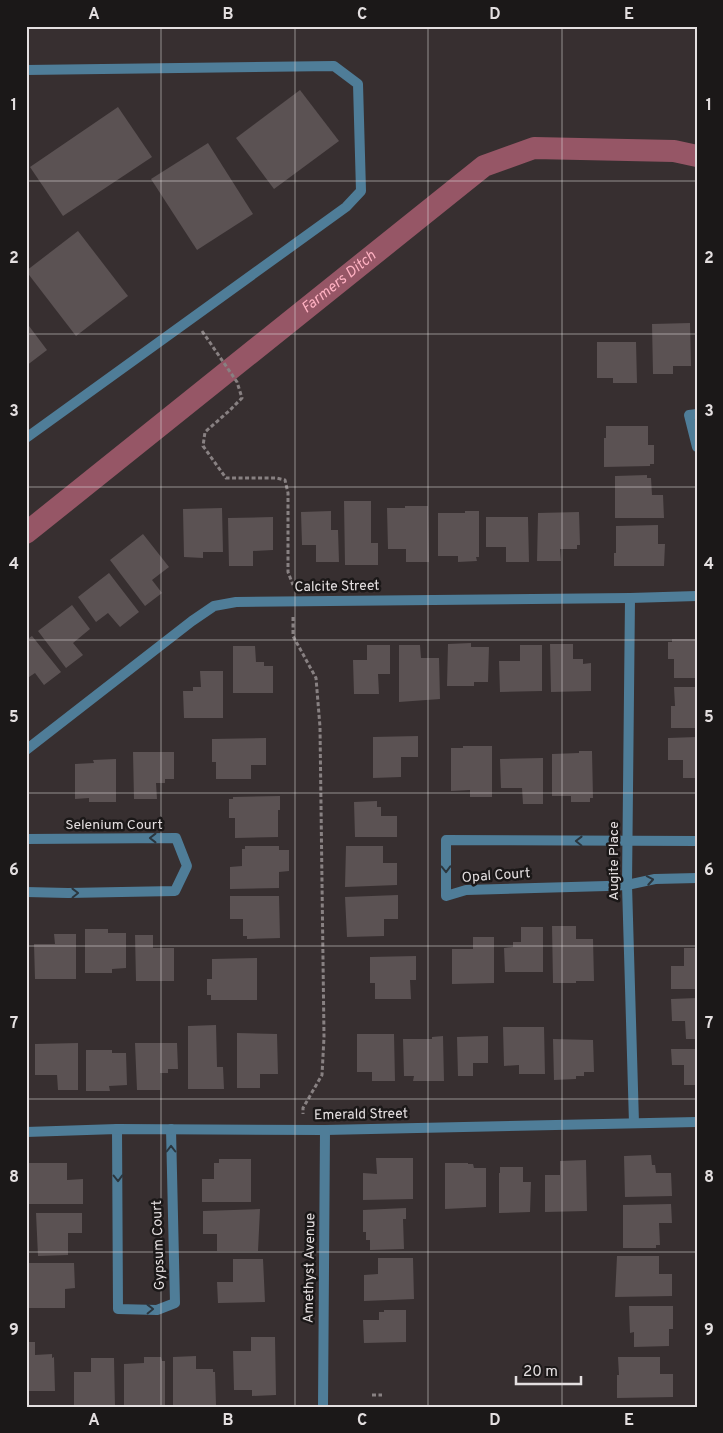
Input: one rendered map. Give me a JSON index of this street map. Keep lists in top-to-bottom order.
{
  "streets": {
    "street": [
      "Calcite Street",
      "Selenium Court",
      "Augite Place",
      "Opal Court",
      "Emerald Street",
      "Gypsum Court",
      "Amethyst Avenue"
    ]
  },
  "crossings": [
    ["Calcite Street", "Augite Place"],
    ["Augite Place", "Opal Court"],
    ["Augite Place", "Emerald Street"],
    ["Emerald Street", "Gypsum Court"],
    ["Emerald Street", "Amethyst Avenue"]
  ],
  "water": ["Farmers Ditch"],
  "scale_bar": "20 m",
  "grid": {
    "columns": [
      "A",
      "B",
      "C",
      "D",
      "E"
    ],
    "rows": [
      "1",
      "2",
      "3",
      "4",
      "5",
      "6",
      "7",
      "8",
      "9"
    ]
  }
}
